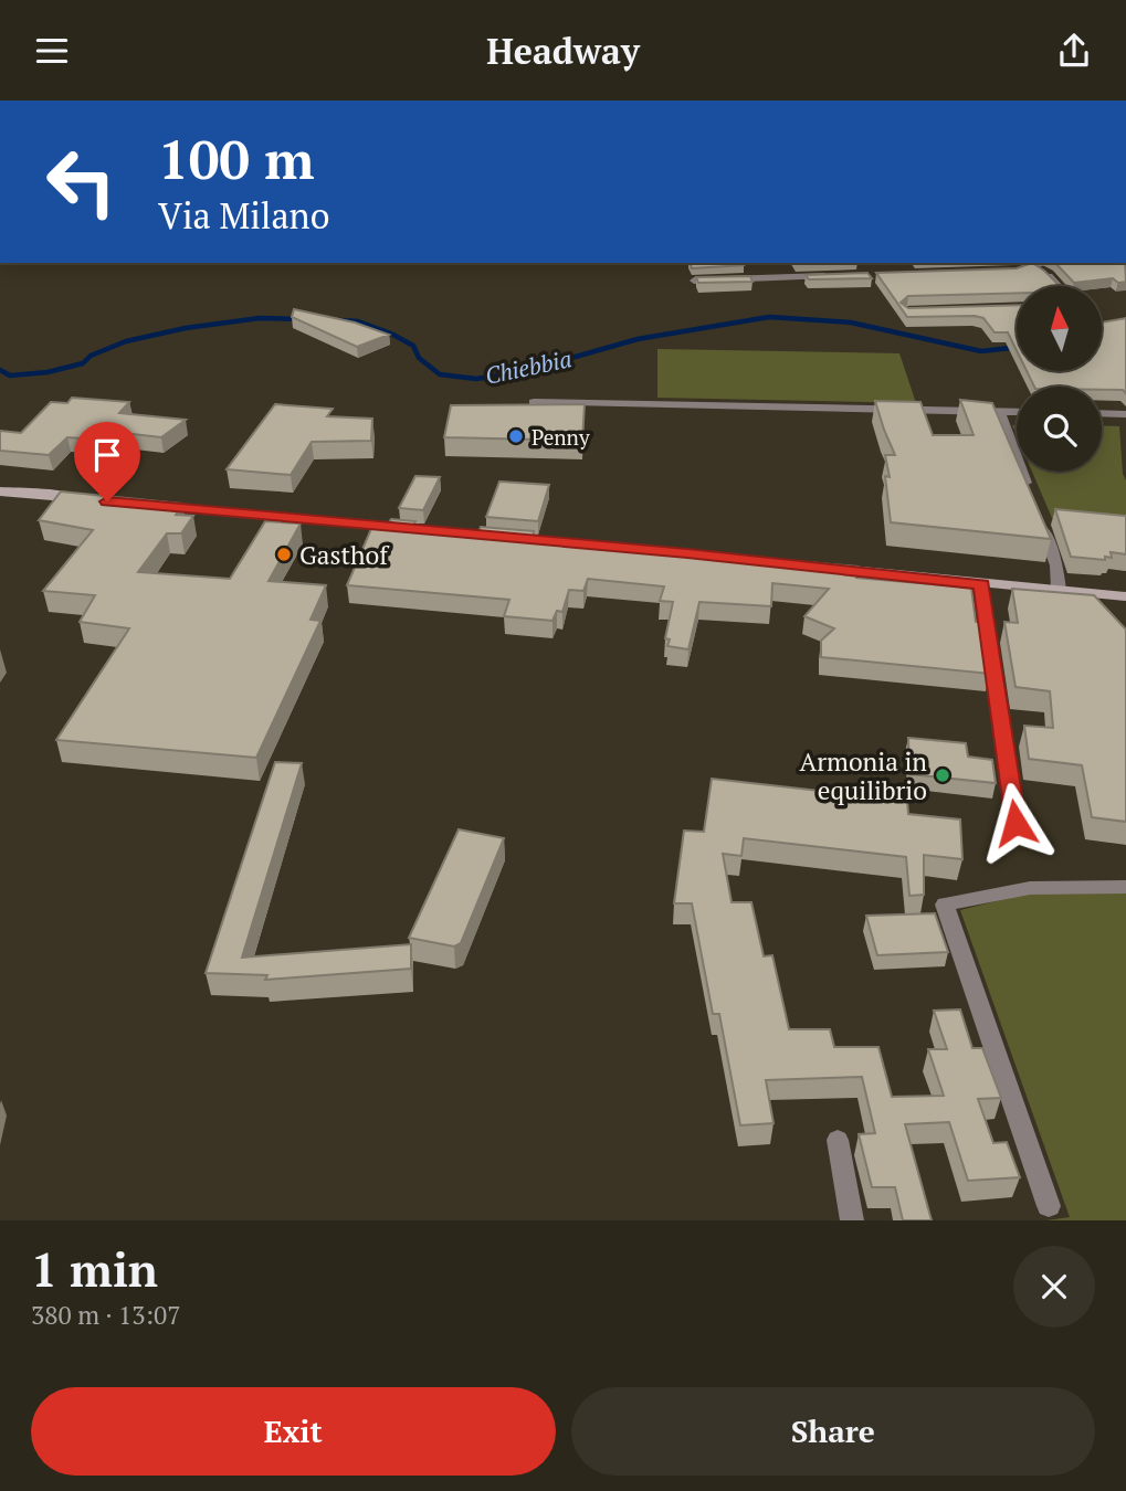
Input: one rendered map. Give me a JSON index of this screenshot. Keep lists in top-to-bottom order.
{
  "water": ["Chiebbia"],
  "places": ["Penny", "Gasthof", "Armonia in equilibrio"],
  "north": "top",
  "page": {
    "header": "Headway",
    "turn": ["100 m", "Via Milano"],
    "heading": ["1 min", "380 m · 13:07"],
    "buttons": ["Exit", "Share"]
  }
}
